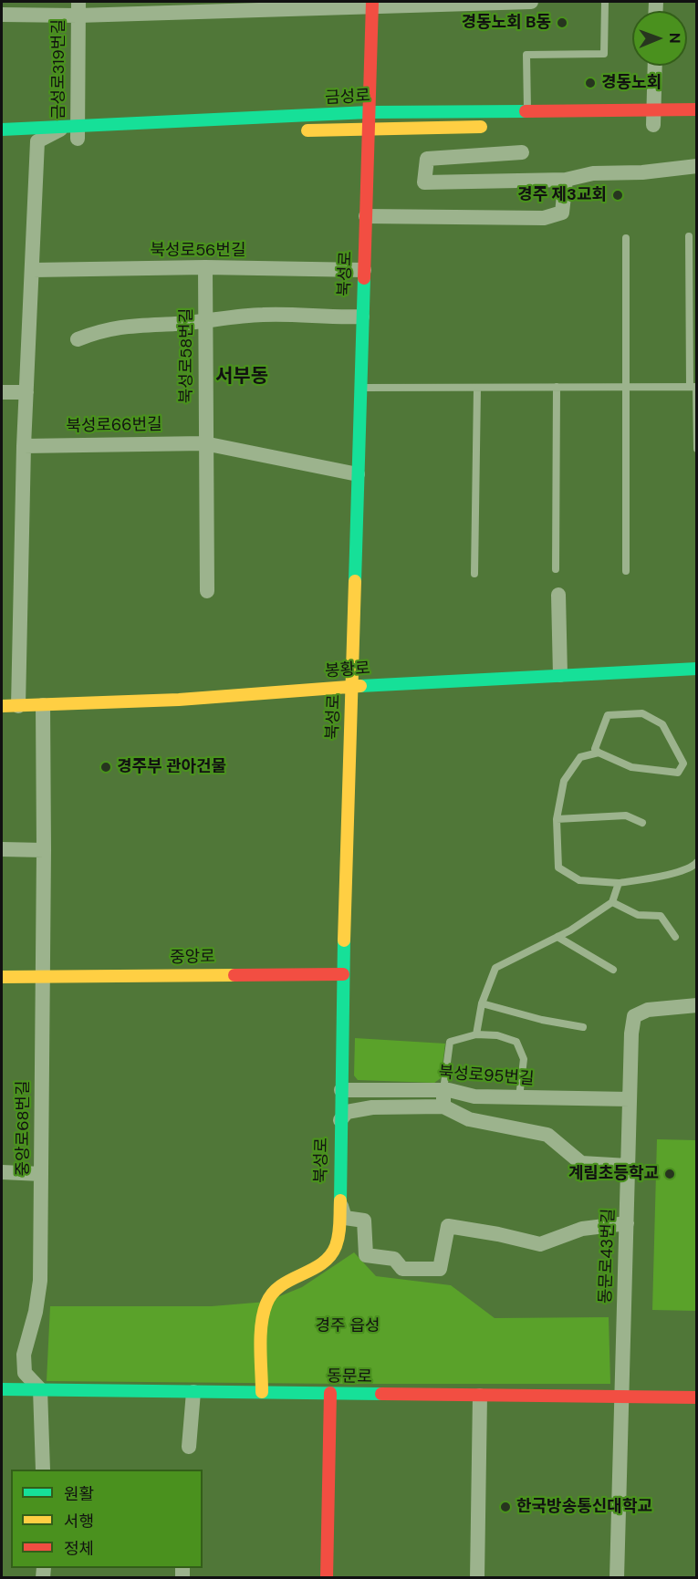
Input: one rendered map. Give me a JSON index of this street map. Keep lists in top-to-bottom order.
{
  "streets": {
    "street": [
      "금성로319번길",
      "금성로",
      "북성로56번길",
      "북성로",
      "북성로58번길",
      "북성로66번길",
      "봉황로",
      "중앙로",
      "북성로95번길",
      "중앙로68번길",
      "동문로43번길",
      "동문로"
    ]
  },
  "crossings": [
    ["금성로319번길", "금성로"],
    ["금성로", "북성로"],
    ["북성로56번길", "북성로"],
    ["북성로56번길", "북성로58번길"],
    ["북성로", "북성로66번길"],
    ["북성로", "봉황로"],
    ["북성로", "중앙로"],
    ["북성로", "북성로95번길"],
    ["북성로", "동문로"],
    ["북성로58번길", "북성로66번길"],
    ["중앙로", "중앙로68번길"],
    ["북성로95번길", "동문로43번길"],
    ["중앙로68번길", "동문로"],
    ["동문로43번길", "동문로"]
  ],
  "districts": ["서부동"],
  "parks": ["경주 읍성"],
  "places": [
    "경동노회 B동",
    "경동노회",
    "경주 제3교회",
    "경주부 관아건물",
    "계림초등학교",
    "한국방송통신대학교"
  ],
  "legend": ["원활", "서행", "정체"],
  "north": "right"
}
